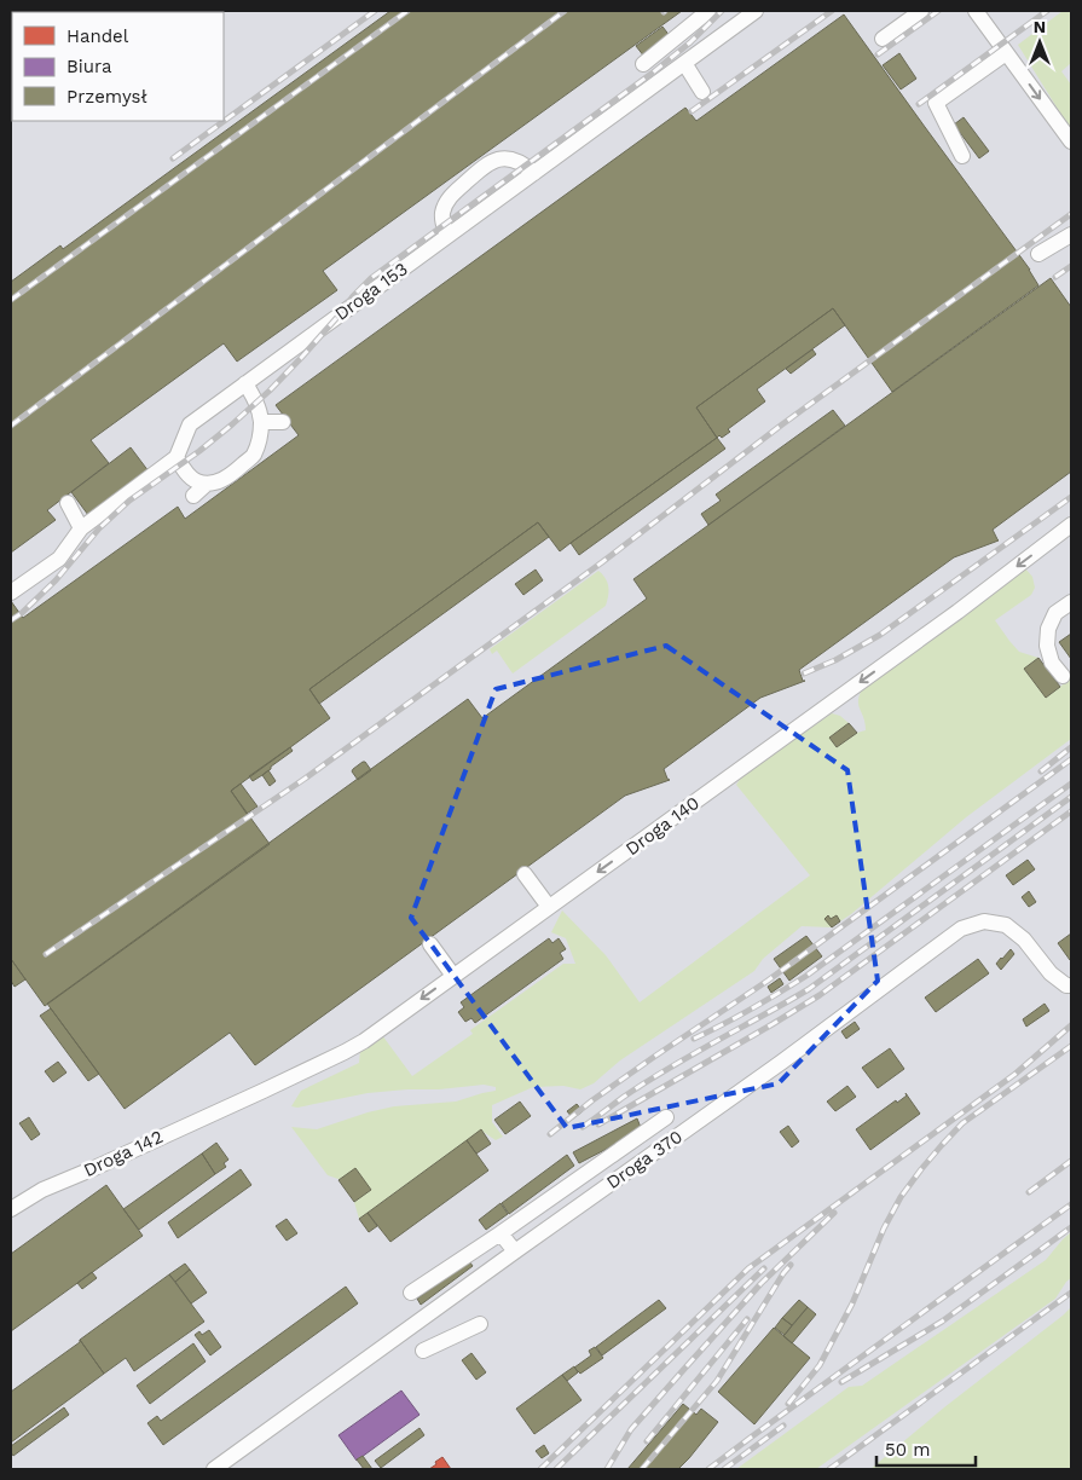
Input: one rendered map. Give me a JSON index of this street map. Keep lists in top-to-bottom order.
{
  "streets": {
    "lane": [
      "Droga 153",
      "Droga 140",
      "Droga 142",
      "Droga 370"
    ]
  },
  "crossings": [
    ["Droga 140", "Droga 142"]
  ],
  "one_way": ["Droga 140"],
  "legend": ["Handel", "Biura", "Przemysł"],
  "scale_bar": "50 m",
  "north": "top"
}
